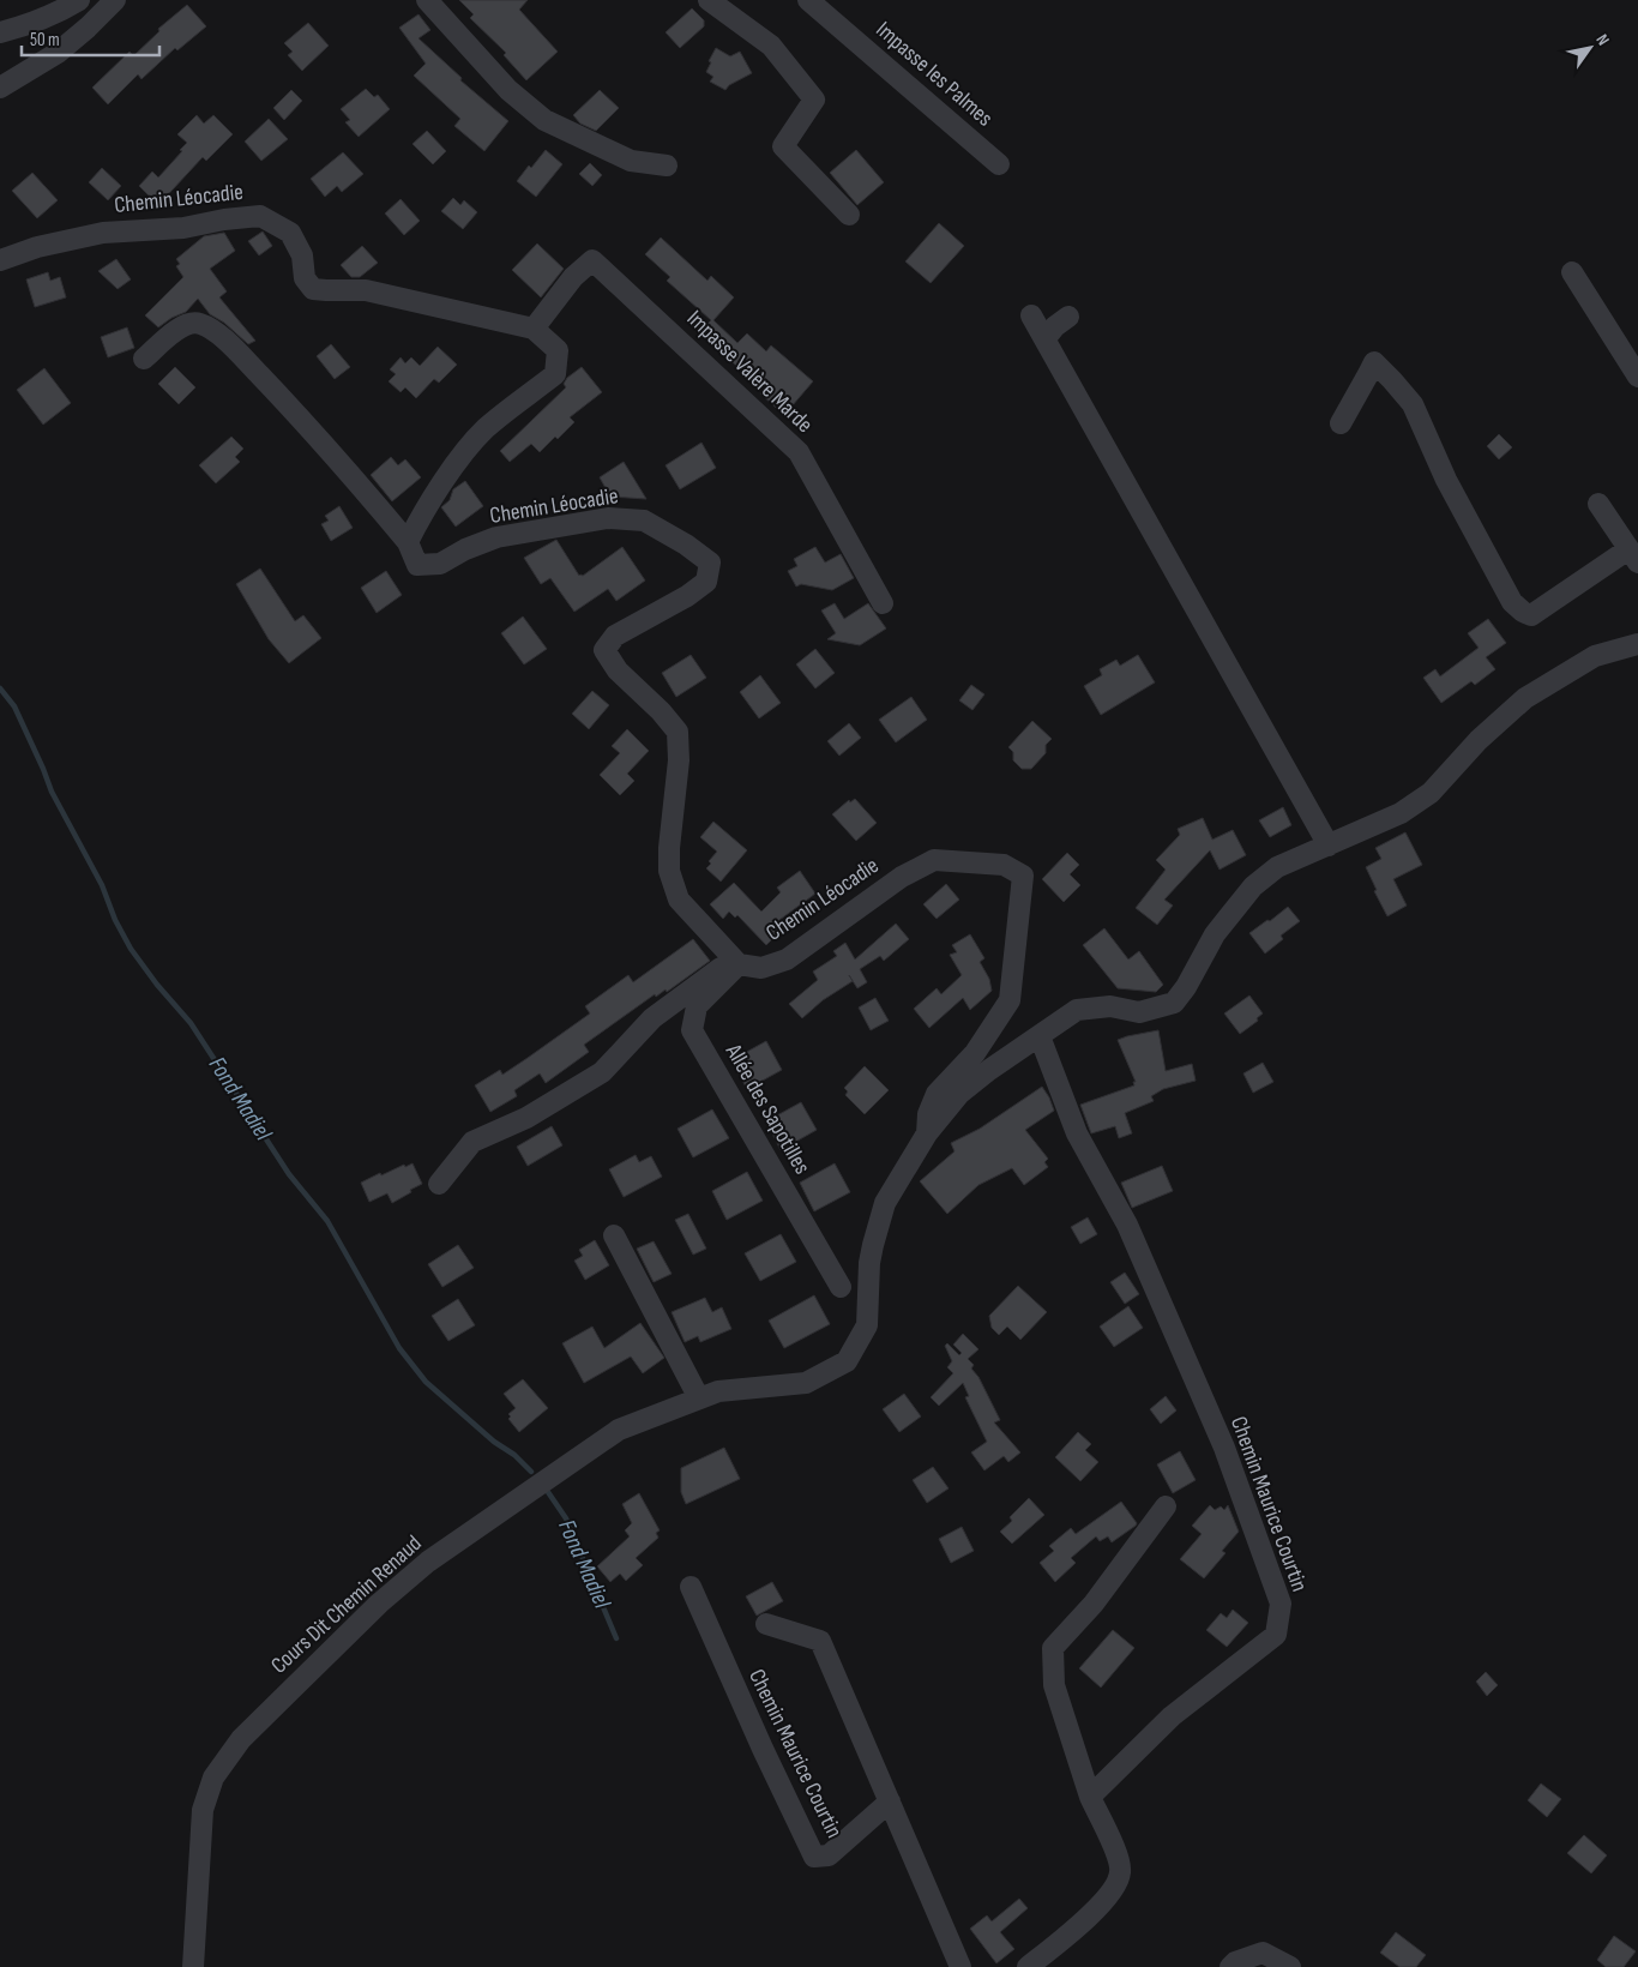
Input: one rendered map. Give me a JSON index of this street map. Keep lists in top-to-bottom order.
{
  "streets": {
    "street": [
      "Impasse les Palmes",
      "Chemin Léocadie",
      "Impasse Valère Marde",
      "Allée des Sapotilles",
      "Chemin Maurice Courtin",
      "Cours Dit Chemin Renaud"
    ]
  },
  "crossings": [
    ["Chemin Léocadie", "Impasse Valère Marde"],
    ["Chemin Léocadie", "Allée des Sapotilles"],
    ["Chemin Léocadie", "Cours Dit Chemin Renaud"],
    ["Chemin Maurice Courtin", "Cours Dit Chemin Renaud"]
  ],
  "water": ["Fond Madiel"],
  "scale_bar": "50 m",
  "north": "top right"
}
